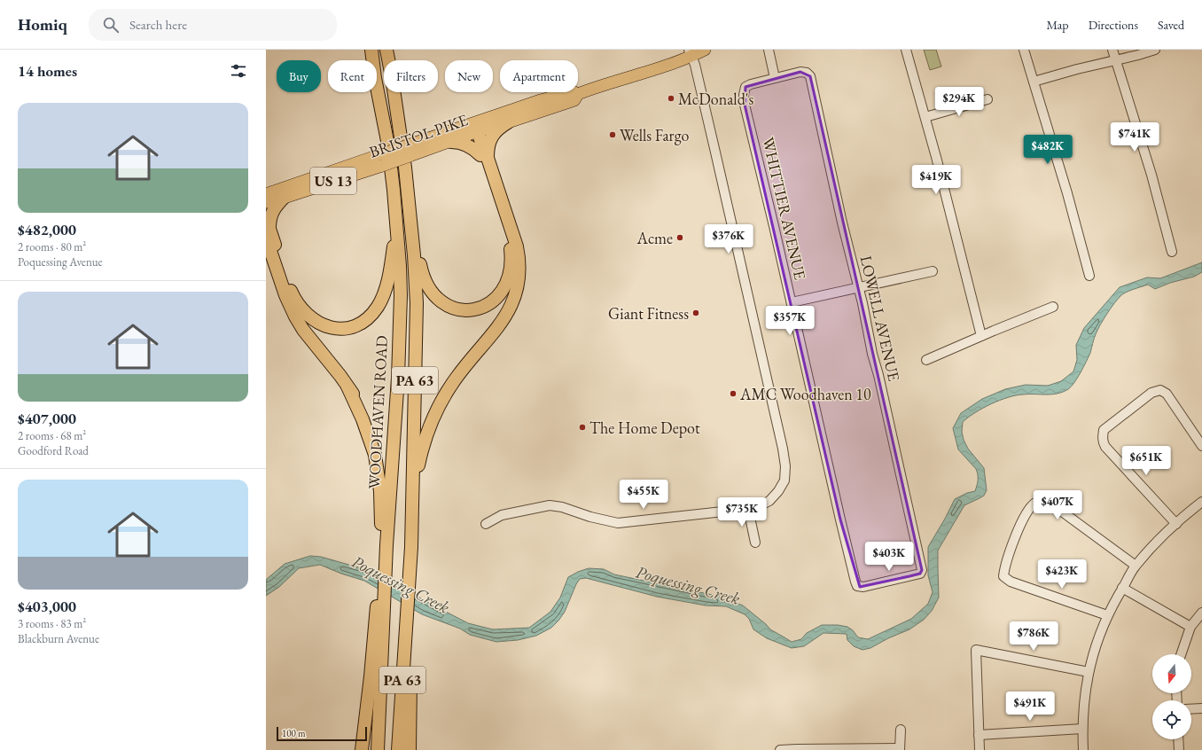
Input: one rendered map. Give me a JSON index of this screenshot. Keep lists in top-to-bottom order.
{
  "streets": {
    "highway": ["PA 63", "WOODHAVEN ROAD"],
    "main road": ["BRISTOL PIKE", "US 13"],
    "street": ["WHITTIER AVENUE", "LOWELL AVENUE"]
  },
  "crossings": [
    ["WHITTIER AVENUE", "LOWELL AVENUE"]
  ],
  "water": ["Poquessing Creek"],
  "places": [
    "McDonald's",
    "Wells Fargo",
    "Acme",
    "Giant Fitness",
    "AMC Woodhaven 10",
    "The Home Depot"
  ],
  "scale_bar": "100 m",
  "north": "bottom",
  "page": {
    "header": "Homiq",
    "search": "Search here",
    "nav": ["Map", "Directions", "Saved"],
    "heading": "14 homes",
    "chip": [
      "Buy",
      "Rent",
      "Filters",
      "New",
      "Apartment"
    ],
    "price": [
      "$294K",
      "$741K",
      "$482K",
      "$419K",
      "$376K",
      "$357K",
      "$651K",
      "$455K",
      "$407K",
      "$735K",
      "$403K",
      "$423K",
      "$786K",
      "$491K"
    ],
    "list": [
      {
        "name": "$482,000",
        "note": "2 rooms · 80 m² · Poquessing Avenue"
      },
      {
        "name": "$407,000",
        "note": "2 rooms · 68 m² · Goodford Road"
      },
      {
        "name": "$403,000",
        "note": "3 rooms · 83 m² · Blackburn Avenue"
      }
    ],
    "scale": "100 m"
  }
}
